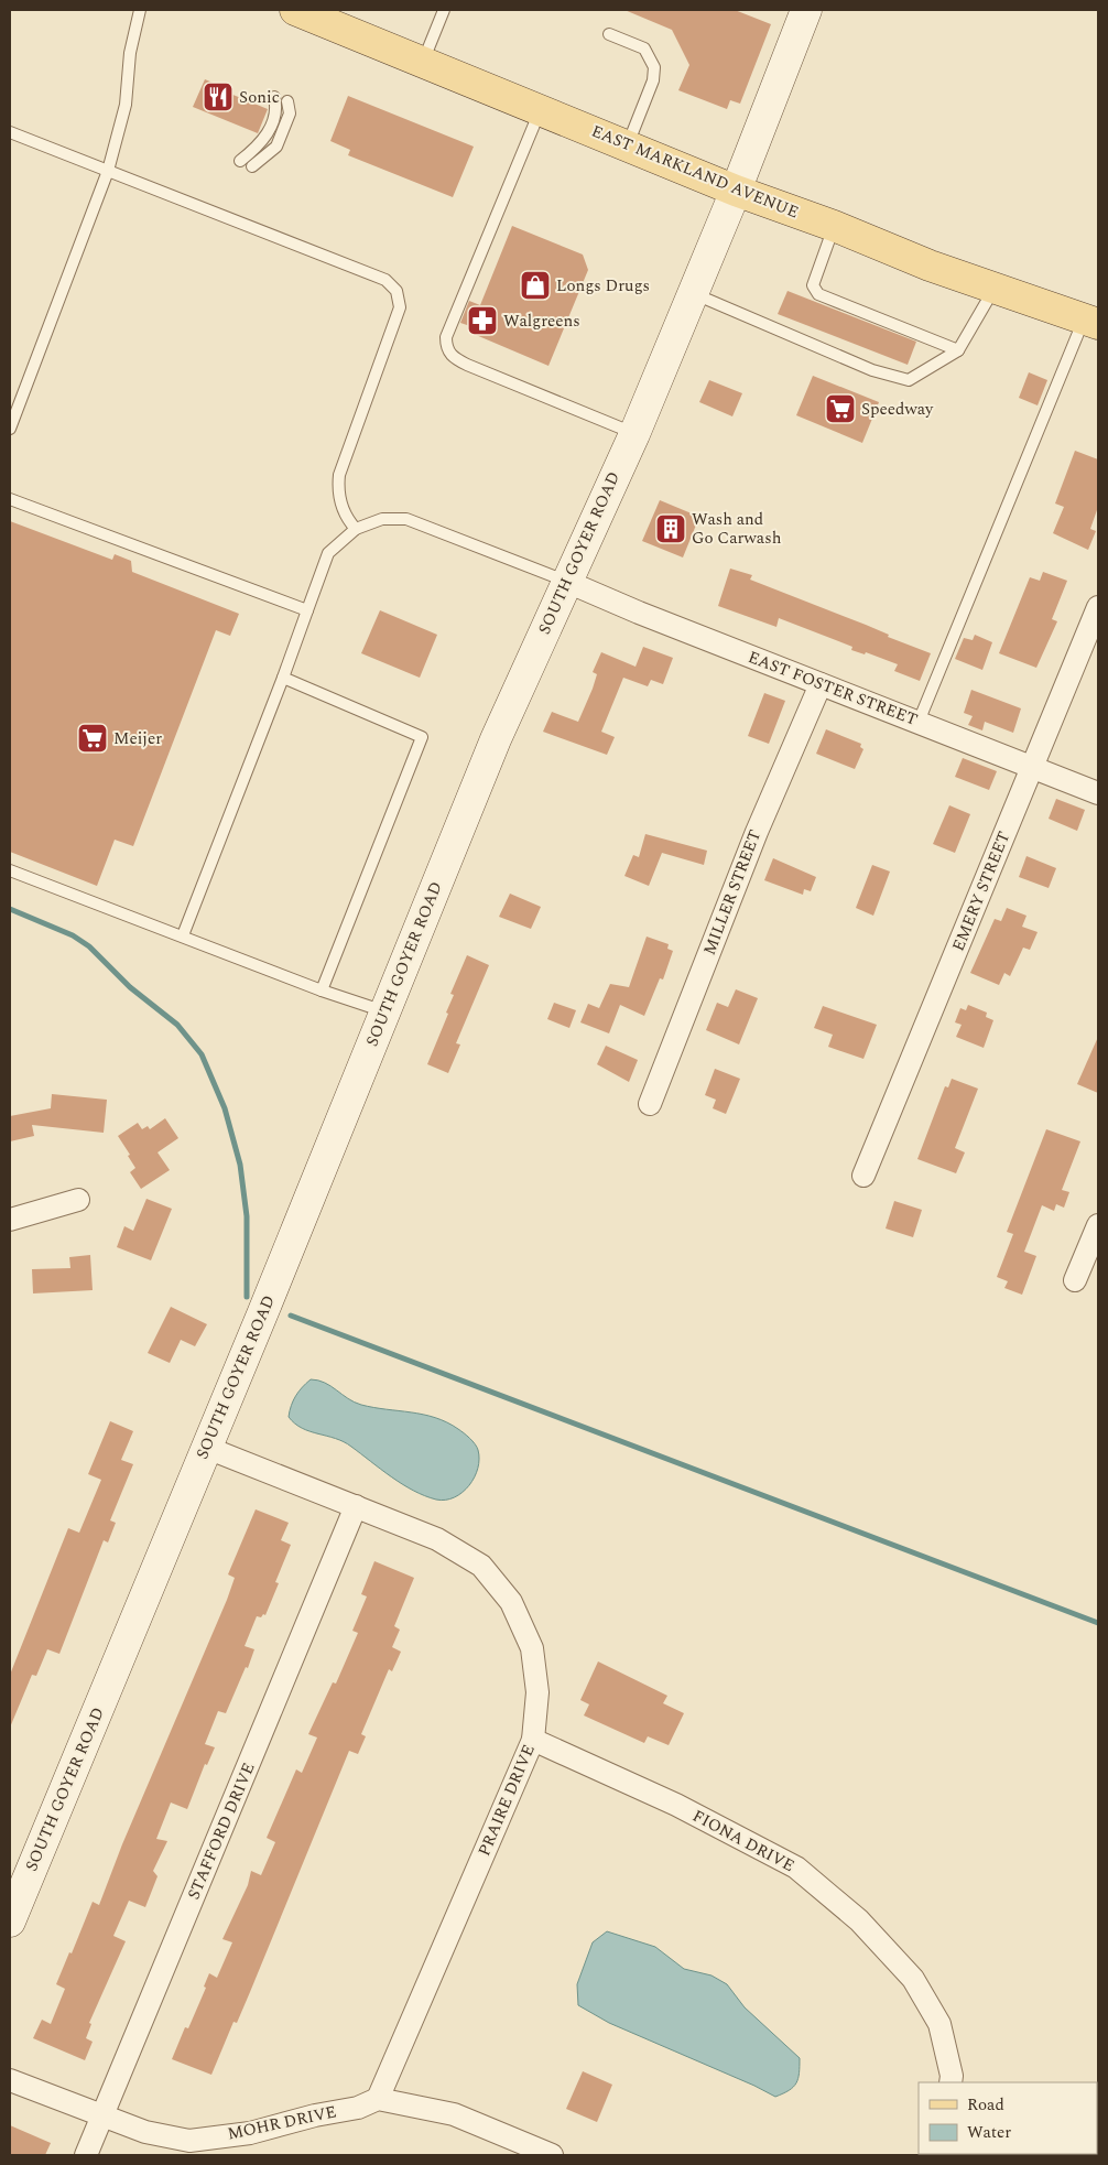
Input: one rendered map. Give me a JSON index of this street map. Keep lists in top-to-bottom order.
{
  "streets": {
    "main road": ["EAST MARKLAND AVENUE"],
    "street": [
      "SOUTH GOYER ROAD",
      "EAST FOSTER STREET",
      "EMERY STREET",
      "MILLER STREET",
      "PRAIRE DRIVE",
      "STAFFORD DRIVE",
      "FIONA DRIVE",
      "MOHR DRIVE"
    ]
  },
  "crossings": [
    ["EAST MARKLAND AVENUE", "SOUTH GOYER ROAD"],
    ["SOUTH GOYER ROAD", "EAST FOSTER STREET"],
    ["SOUTH GOYER ROAD", "PRAIRE DRIVE"],
    ["EAST FOSTER STREET", "EMERY STREET"],
    ["EAST FOSTER STREET", "MILLER STREET"],
    ["PRAIRE DRIVE", "STAFFORD DRIVE"],
    ["PRAIRE DRIVE", "FIONA DRIVE"],
    ["PRAIRE DRIVE", "MOHR DRIVE"],
    ["STAFFORD DRIVE", "MOHR DRIVE"]
  ],
  "places": {
    "restaurant": ["Sonic"],
    "shop": ["Longs Drugs"],
    "pharmacy": ["Walgreens"],
    "supermarket": ["Speedway", "Meijer"],
    "building": ["Wash and Go Carwash"]
  },
  "legend": ["Road", "Water"]
}
